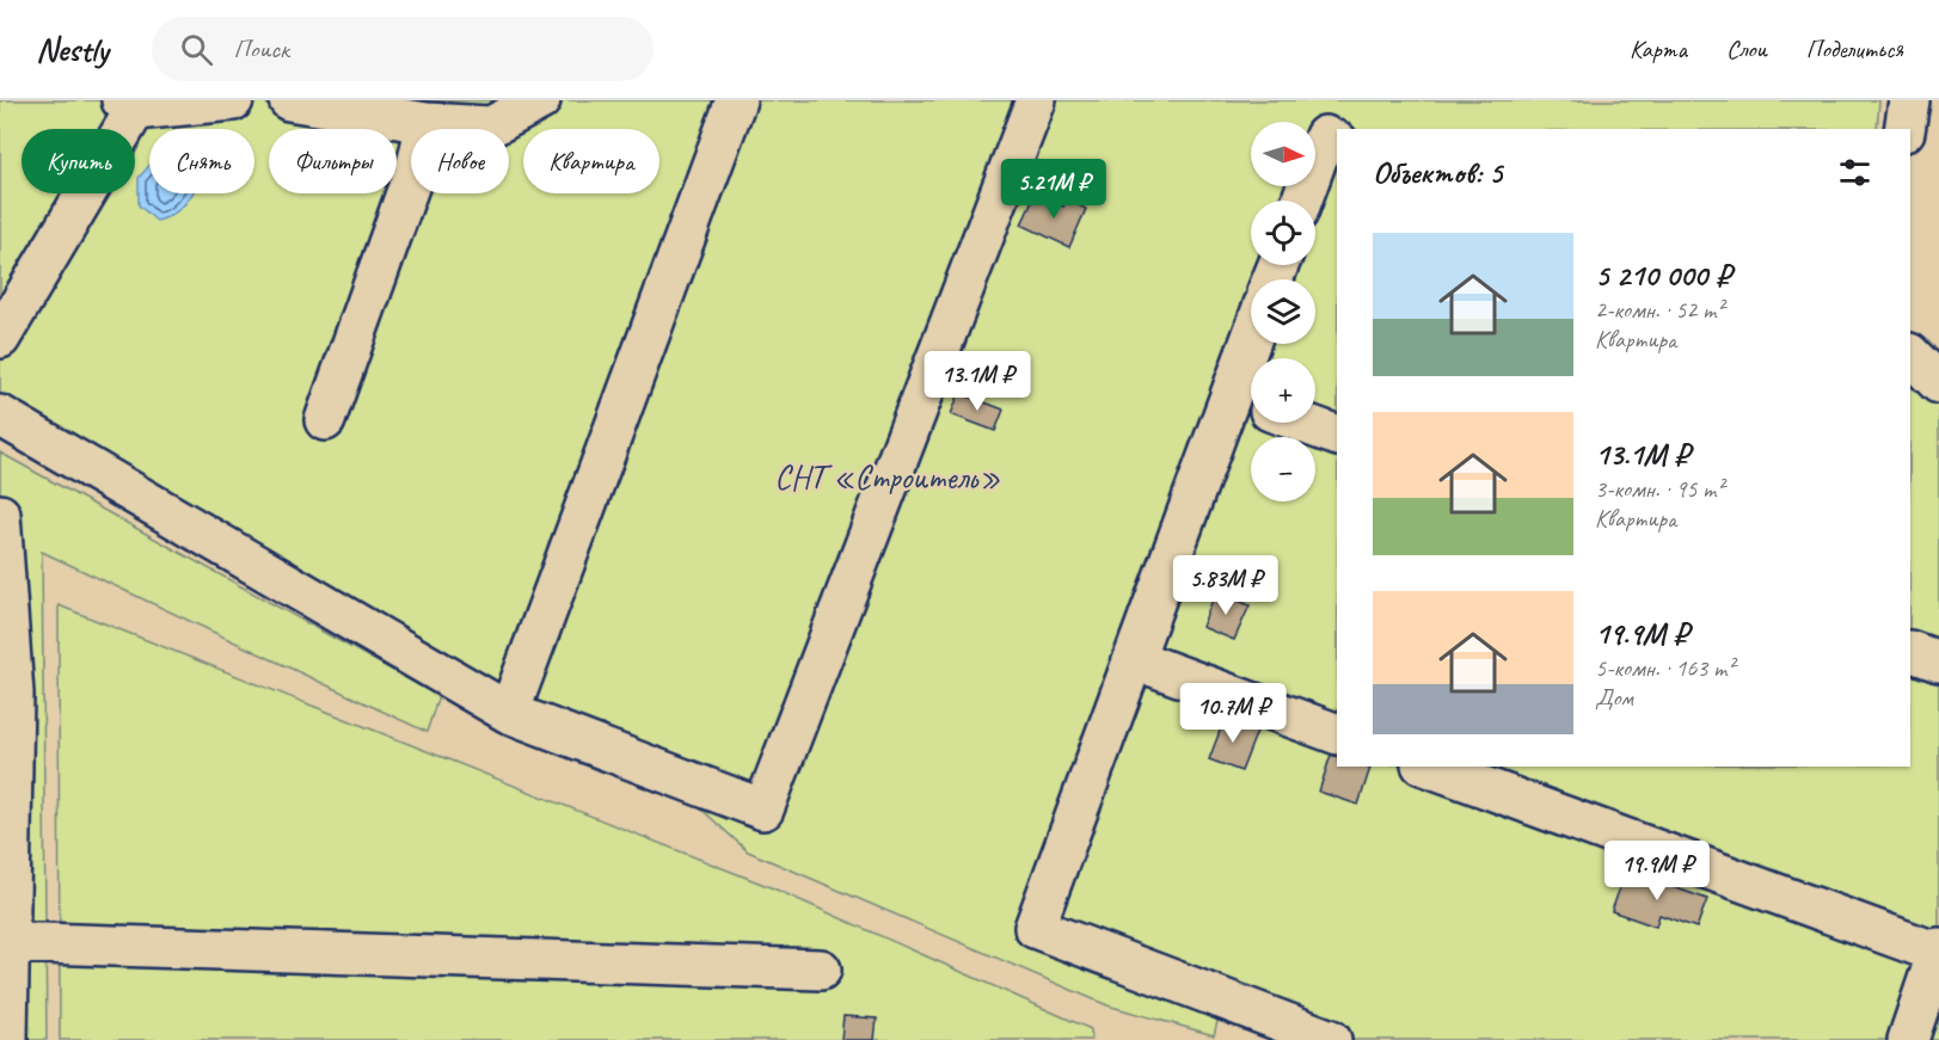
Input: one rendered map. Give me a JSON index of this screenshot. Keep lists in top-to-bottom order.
{
  "parks": ["СНТ «Строитель»"],
  "north": "right",
  "page": {
    "header": "Nestly",
    "search": "Поиск",
    "nav": ["Карта", "Слои", "Поделиться"],
    "map_buttons": ["+", "−"],
    "chip": [
      "Купить",
      "Снять",
      "Фильтры",
      "Новое",
      "Квартира"
    ],
    "heading": "Объектов: 5",
    "price": [
      "5.21M ₽",
      "13.1M ₽",
      "5.83M ₽",
      "10.7M ₽",
      "19.9M ₽"
    ],
    "list": [
      {
        "name": "5 210 000 ₽",
        "note": "2-комн. · 52 m² · Квартира"
      },
      {
        "name": "13.1M ₽",
        "note": "3-комн. · 95 m² · Квартира"
      },
      {
        "name": "19.9M ₽",
        "note": "5-комн. · 163 m² · Дом"
      }
    ]
  }
}
